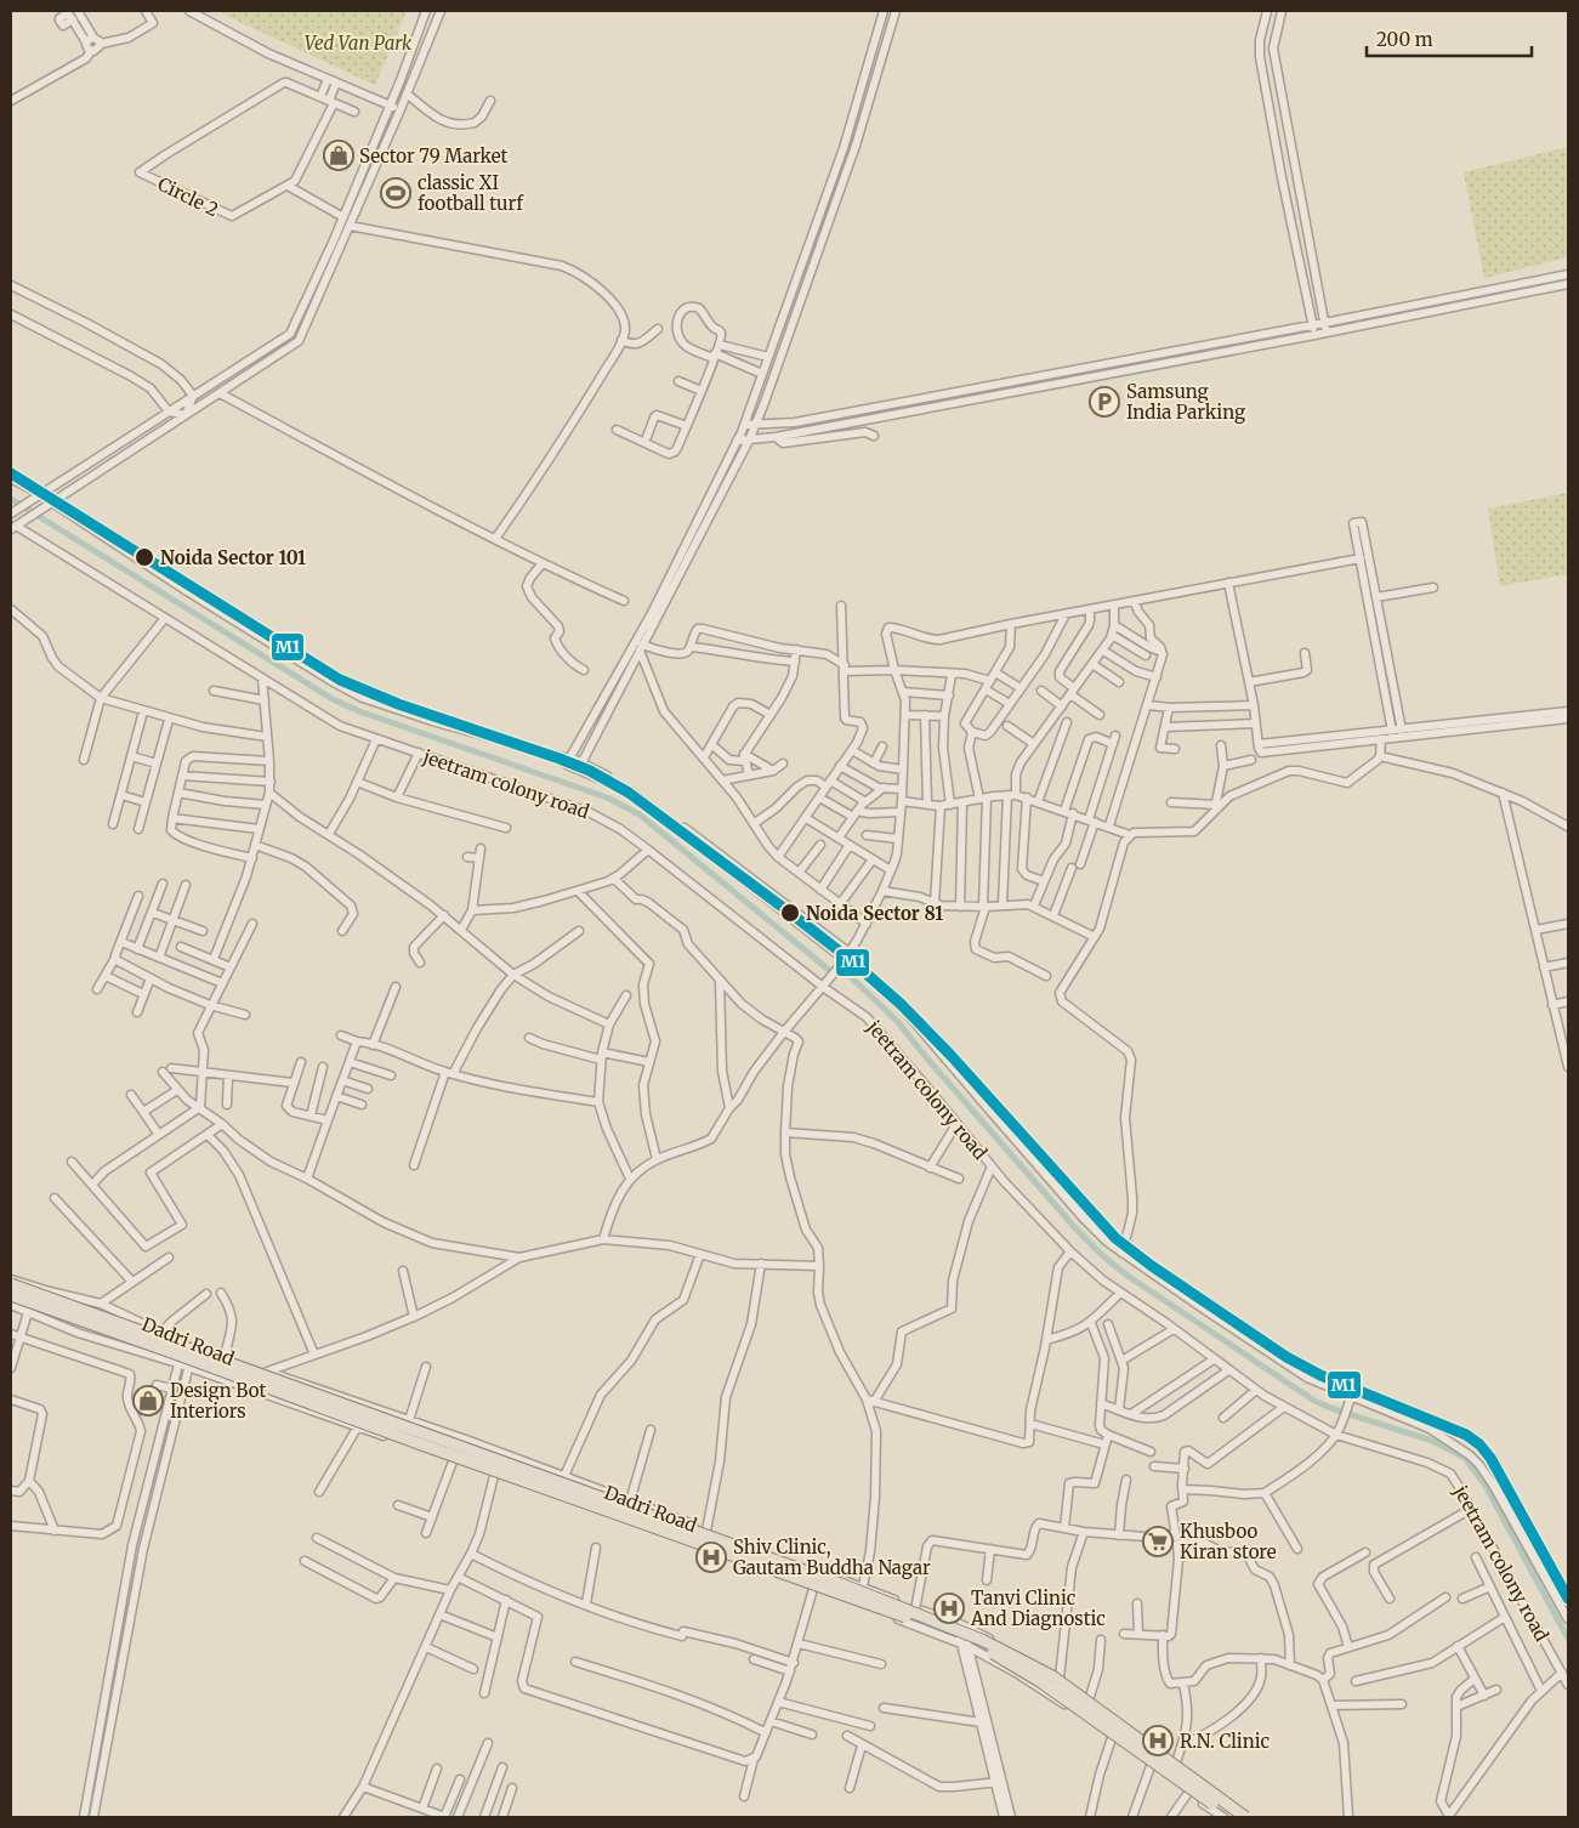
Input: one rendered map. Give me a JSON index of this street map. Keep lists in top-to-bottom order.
{
  "streets": {
    "street": ["Circle 2", "jeetram colony road", "Dadri Road"]
  },
  "parks": ["Ved Van Park"],
  "places": {
    "shop": ["Sector 79 Market", "Design Bot Interiors"],
    "sports": ["classic XI football turf"],
    "parking": ["Samsung India Parking"],
    "other": ["Noida Sector 101", "Noida Sector 81"],
    "supermarket": ["Khusboo Kiran store"],
    "hospital": ["Shiv Clinic, Gautam Buddha Nagar", "Tanvi Clinic And Diagnostic", "R.N. Clinic"]
  },
  "lines": ["transit line M1"],
  "scale_bar": "200 m"
}
